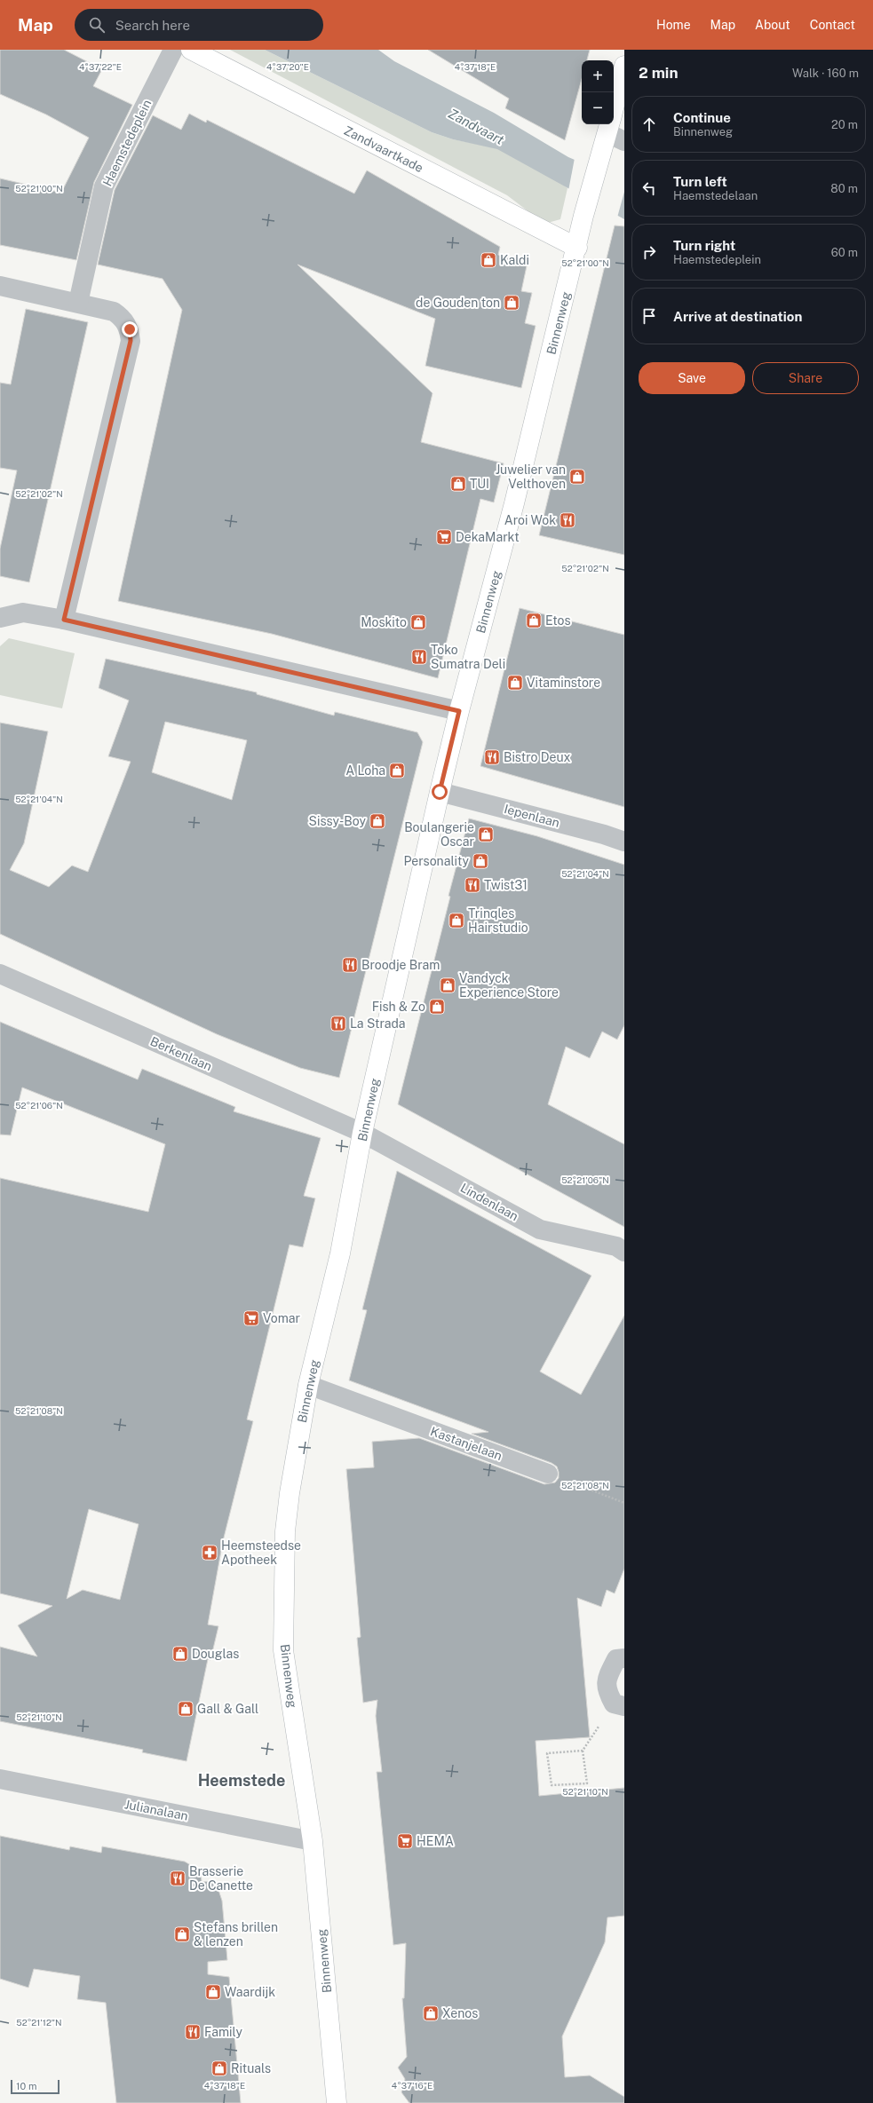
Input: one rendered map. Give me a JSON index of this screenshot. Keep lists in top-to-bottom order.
{
  "streets": {
    "street": [
      "Haemstedeplein",
      "Zandvaartkade",
      "Binnenweg",
      "Iepenlaan",
      "Berkenlaan",
      "Lindenlaan",
      "Kastanjelaan",
      "Julianalaan"
    ]
  },
  "crossings": [
    ["Zandvaartkade", "Binnenweg"],
    ["Binnenweg", "Iepenlaan"],
    ["Binnenweg", "Berkenlaan"],
    ["Binnenweg", "Lindenlaan"],
    ["Binnenweg", "Kastanjelaan"],
    ["Binnenweg", "Julianalaan"],
    ["Berkenlaan", "Lindenlaan"]
  ],
  "districts": ["Heemstede"],
  "water": ["Zandvaart"],
  "places": {
    "shop": [
      "Kaldi",
      "de Gouden ton",
      "Juwelier van Velthoven",
      "TUI",
      "Etos",
      "Moskito",
      "Vitaminstore",
      "A Loha",
      "Sissy-Boy",
      "Boulangerie Oscar",
      "Personality",
      "Trinqles Hairstudio",
      "Vandyck Experience Store",
      "Fish & Zo",
      "Douglas",
      "Gall & Gall",
      "Stefans brillen & lenzen",
      "Waardijk",
      "Xenos",
      "Rituals"
    ],
    "restaurant": [
      "Aroi Wok",
      "Toko Sumatra Deli",
      "Bistro Deux",
      "Twist31",
      "Broodje Bram",
      "La Strada",
      "Brasserie De Canette",
      "Family"
    ],
    "supermarket": ["DekaMarkt", "Vomar", "HEMA"],
    "pharmacy": ["Heemsteedse Apotheek"]
  },
  "scale_bar": "10 m",
  "page": {
    "header": "Map",
    "search": "Search here",
    "nav": [
      "Home",
      "Map",
      "About",
      "Contact"
    ],
    "heading": ["2 min", "Walk · 160 m"],
    "map_buttons": ["+", "−"],
    "list": [
      ["Continue", "Binnenweg", "20 m"],
      ["Turn left", "Haemstedelaan", "80 m"],
      ["Turn right", "Haemstedeplein", "60 m"],
      "Arrive at destination"
    ],
    "buttons": ["Save", "Share"],
    "scale": "10 m"
  },
  "coordinates": [
    "4°37'22\"E",
    "4°37'20\"E",
    "4°37'18\"E",
    "52°21'00\"N",
    "52°21'02\"N",
    "52°21'04\"N",
    "52°21'06\"N",
    "52°21'08\"N",
    "52°21'10\"N",
    "52°21'12\"N",
    "4°37'16\"E"
  ]
}
